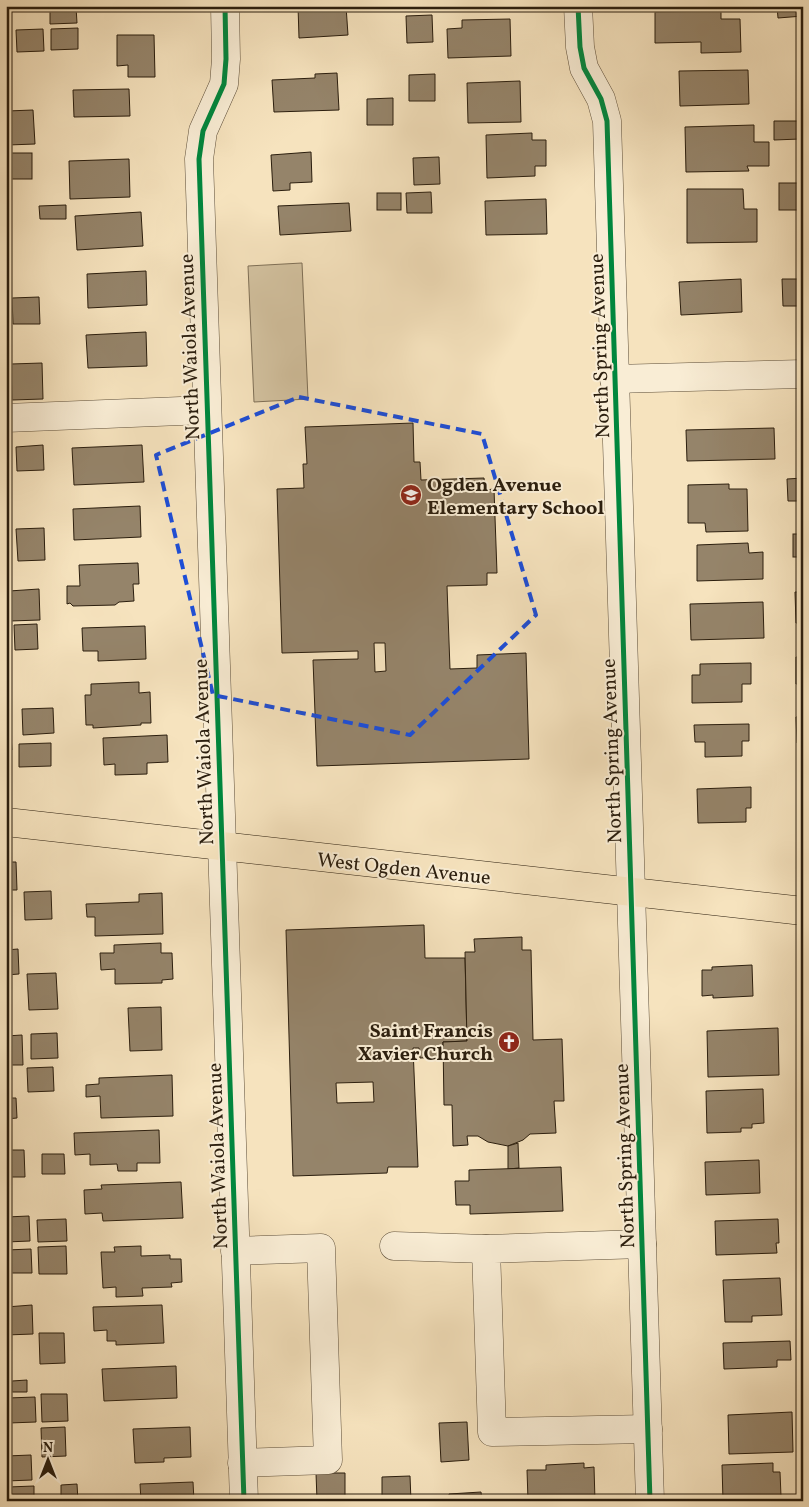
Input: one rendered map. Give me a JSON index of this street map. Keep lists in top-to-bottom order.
{
  "streets": {
    "main road": ["West Ogden Avenue"],
    "street": ["North Spring Avenue", "North Waiola Avenue"]
  },
  "crossings": [
    ["North Spring Avenue", "West Ogden Avenue"],
    ["North Waiola Avenue", "West Ogden Avenue"]
  ],
  "places": {
    "school or university": ["Ogden Avenue Elementary School"],
    "church": ["Saint Francis Xavier Church"]
  },
  "north": "top"
}
